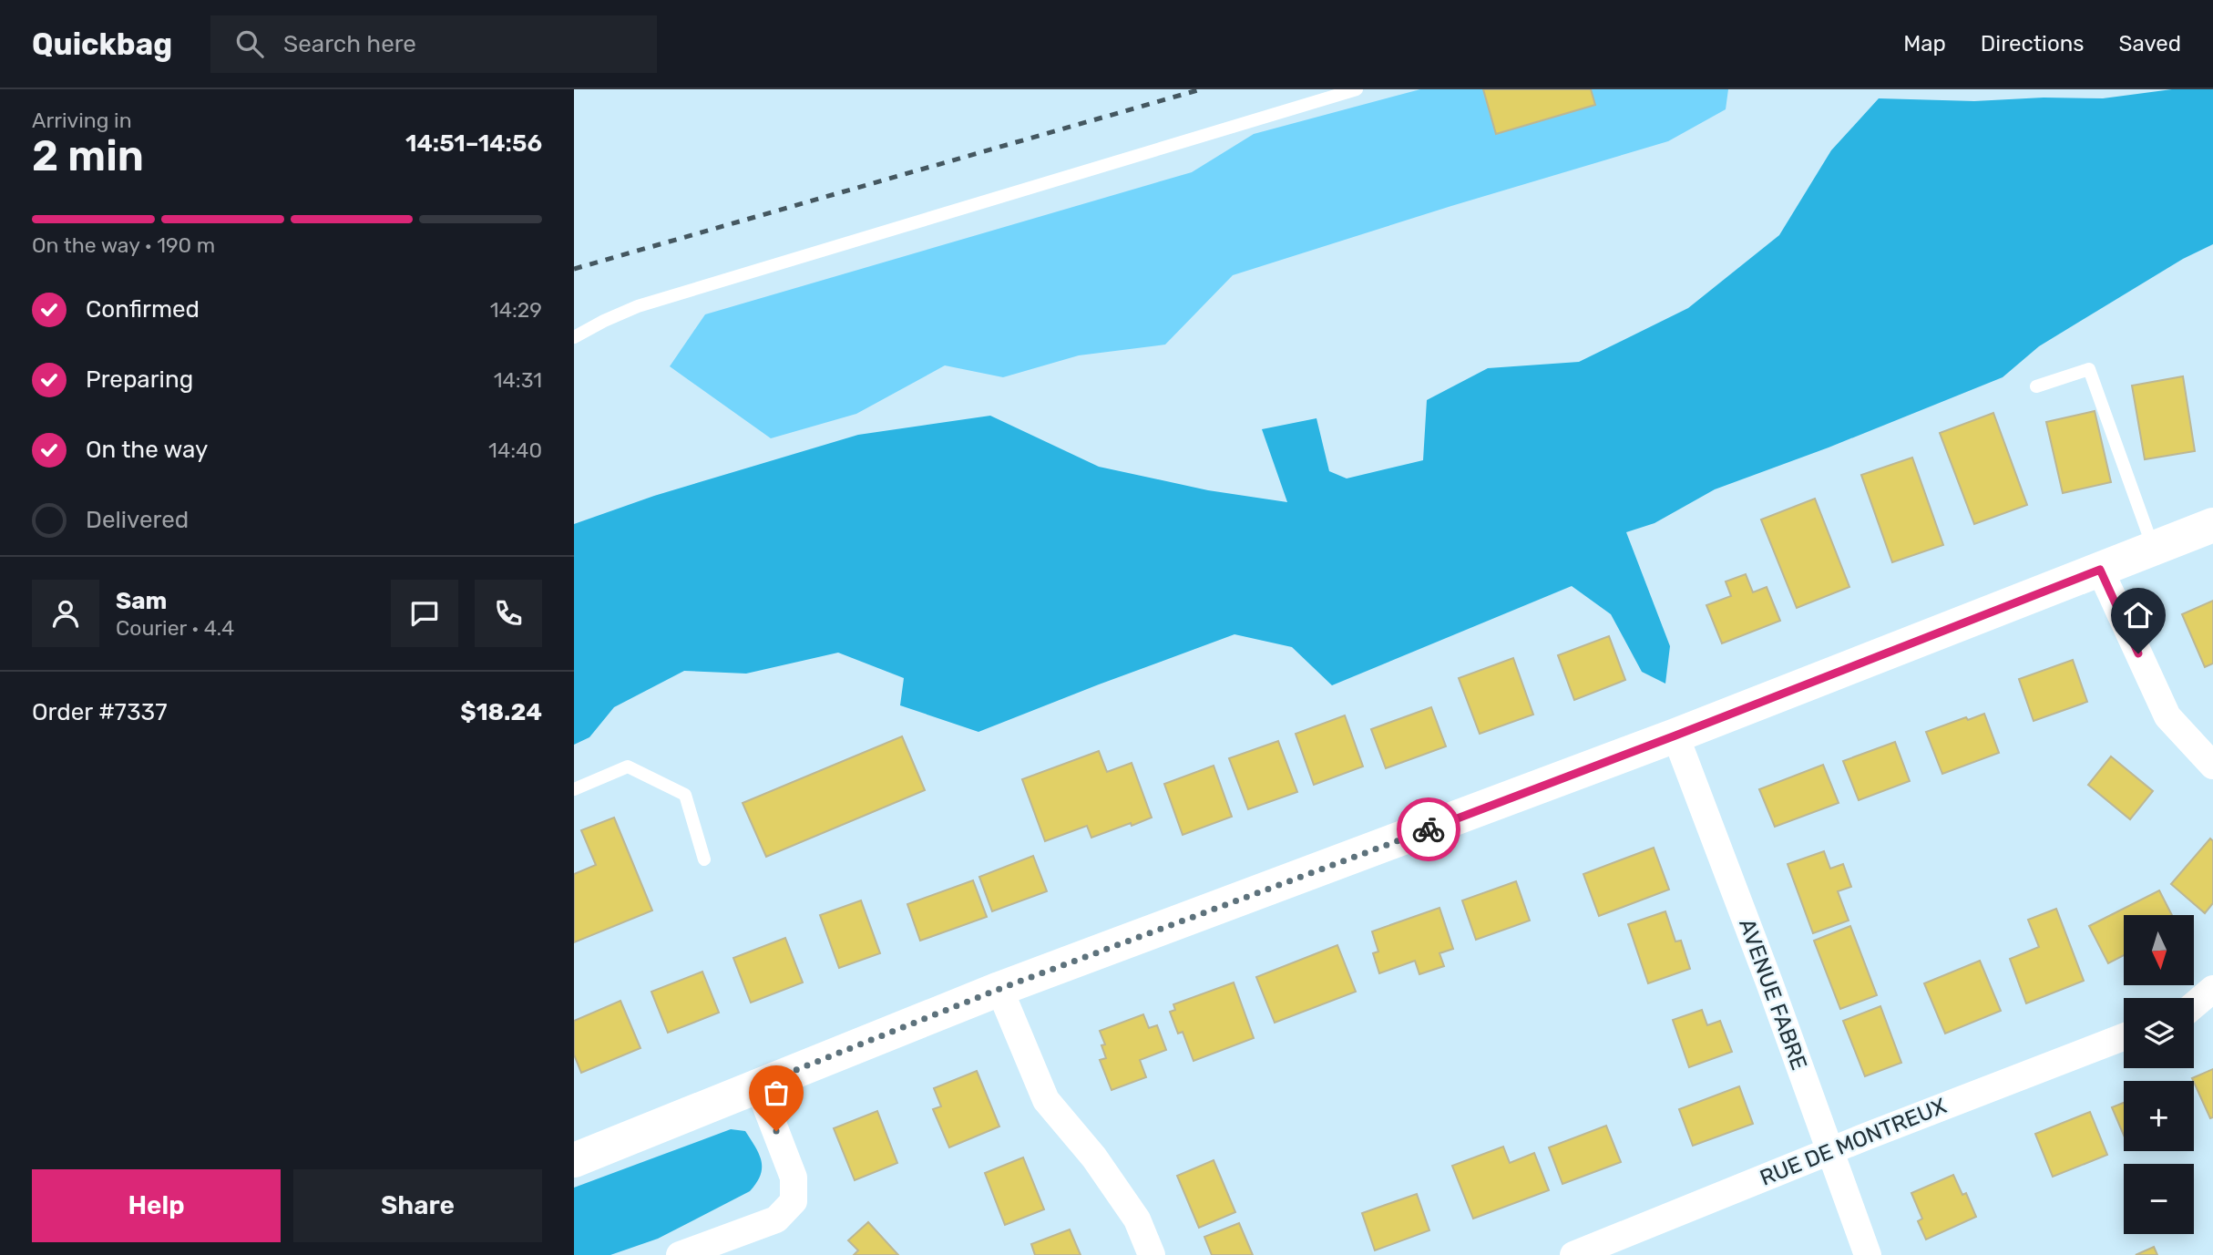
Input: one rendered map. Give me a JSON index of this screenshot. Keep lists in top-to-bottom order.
{
  "streets": {
    "street": ["AVENUE FABRE", "RUE DE MONTREUX"]
  },
  "crossings": [
    ["AVENUE FABRE", "RUE DE MONTREUX"]
  ],
  "north": "bottom",
  "page": {
    "header": "Quickbag",
    "search": "Search here",
    "nav": ["Map", "Directions", "Saved"],
    "heading": ["2 min", "Arriving in", "14:51–14:56"],
    "panel": [
      "Sam",
      "Courier · 4.4",
      "Order #7337",
      "$18.24"
    ],
    "bar": "On the way · 190 m",
    "list": [
      ["Confirmed", "14:29"],
      ["Preparing", "14:31"],
      ["On the way", "14:40"],
      "Delivered"
    ],
    "map_buttons": ["+", "−"],
    "buttons": ["Help", "Share"]
  }
}
